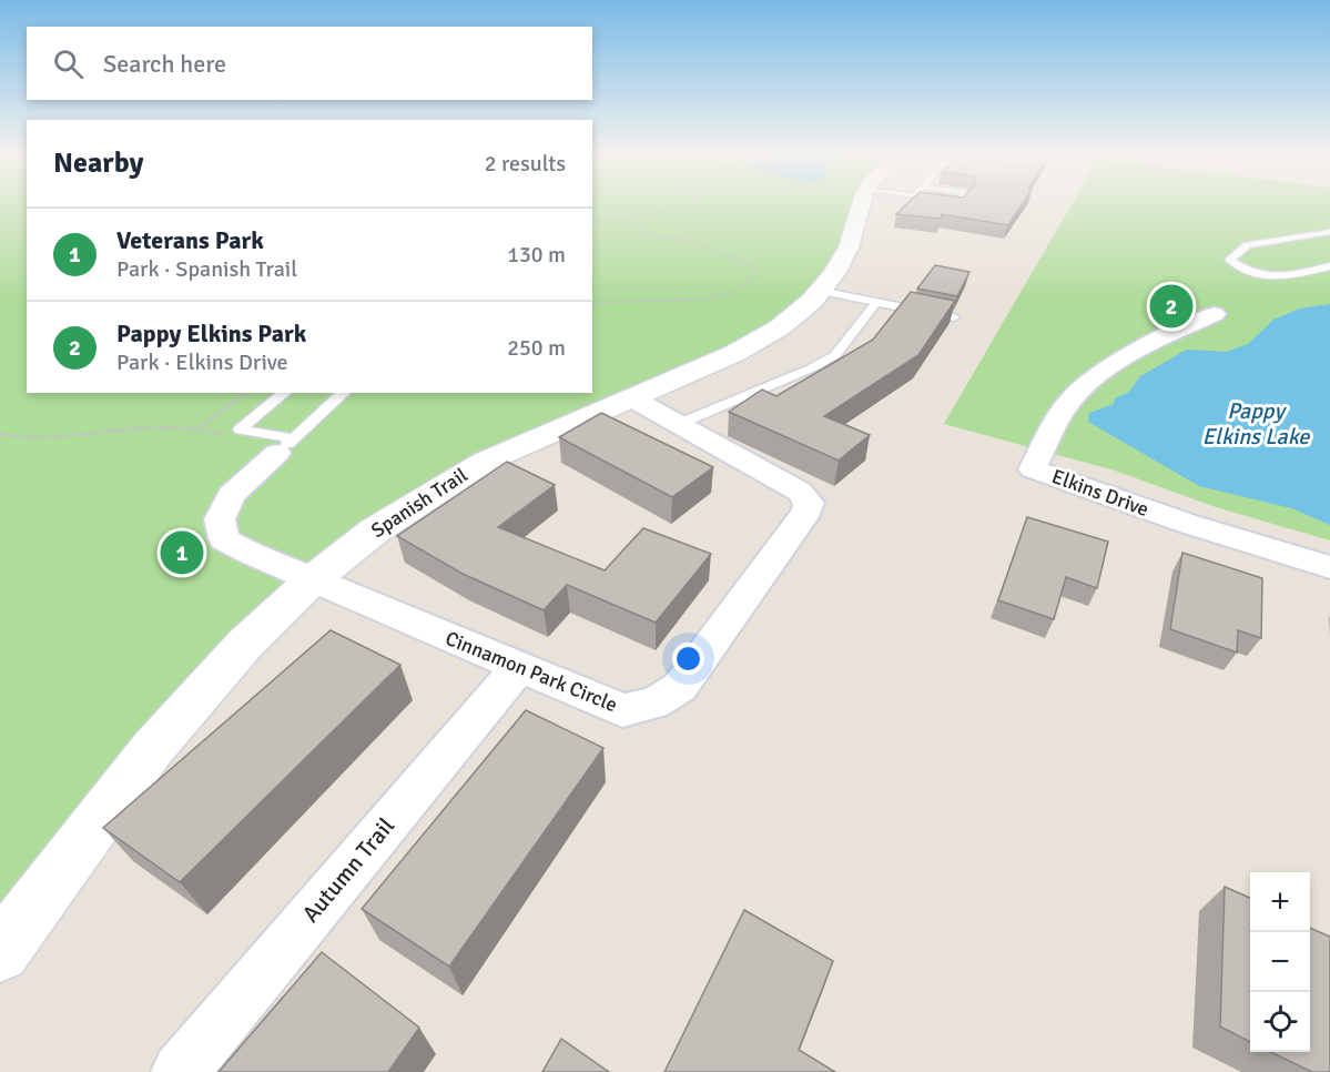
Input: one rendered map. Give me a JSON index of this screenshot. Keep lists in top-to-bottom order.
{
  "streets": {
    "street": [
      "Elkins Drive",
      "Spanish Trail",
      "Cinnamon Park Circle",
      "Autumn Trail"
    ]
  },
  "crossings": [
    ["Spanish Trail", "Cinnamon Park Circle"],
    ["Cinnamon Park Circle", "Autumn Trail"]
  ],
  "water": ["Pappy Elkins Lake"],
  "page": {
    "search": "Search here",
    "heading": ["Nearby", "2 results"],
    "list": [
      {
        "mark": "1",
        "name": "Veterans Park",
        "note": "Park · Spanish Trail",
        "value": "130 m"
      },
      {
        "mark": "2",
        "name": "Pappy Elkins Park",
        "note": "Park · Elkins Drive",
        "value": "250 m"
      }
    ],
    "pins": ["2", "1"],
    "map_buttons": ["+", "−"]
  }
}
